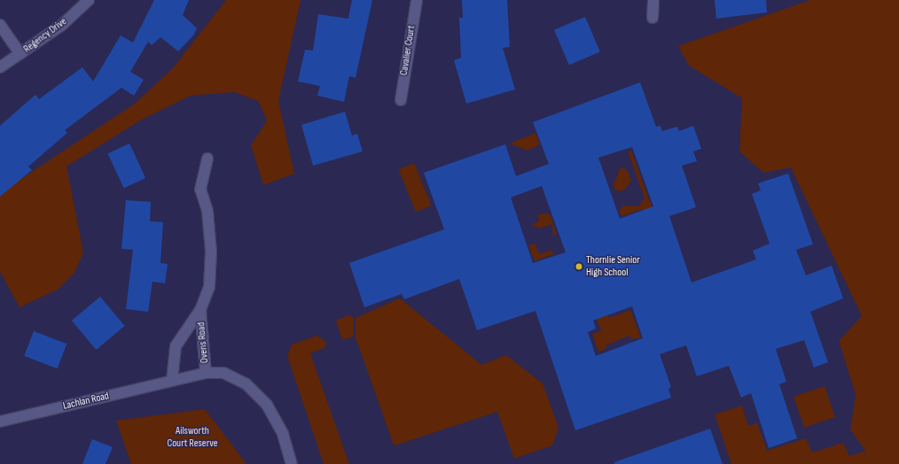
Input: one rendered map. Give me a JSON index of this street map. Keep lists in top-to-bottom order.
{
  "streets": {
    "street": [
      "Regency Drive",
      "Cavalier Court",
      "Ovens Road",
      "Lachlan Road"
    ]
  },
  "crossings": [
    ["Ovens Road", "Lachlan Road"]
  ],
  "parks": ["Ailsworth Court Reserve"],
  "places": ["Thornlie Senior High School"]
}
